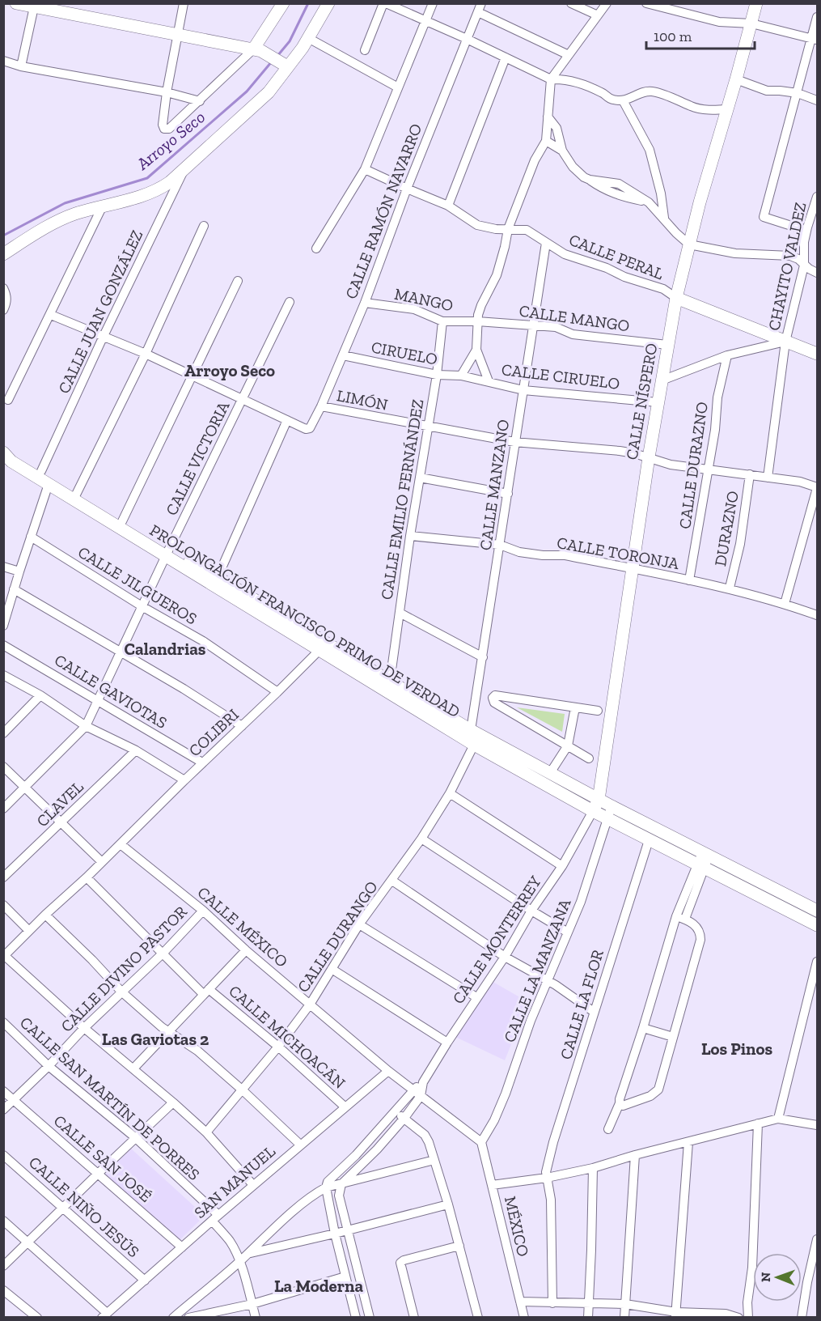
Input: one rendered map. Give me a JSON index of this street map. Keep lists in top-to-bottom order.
{
  "streets": {
    "main road": ["CALLE NÍSPERO", "PROLONGACIÓN FRANCISCO PRIMO DE VERDAD"],
    "street": [
      "CALLE RAMÓN NAVARRO",
      "CALLE PERAL",
      "CHAYITO VALDEZ",
      "MANGO",
      "CALLE JUAN GONZÁLEZ",
      "CALLE MANGO",
      "CIRUELO",
      "CALLE CIRUELO",
      "LIMÓN",
      "CALLE VICTORIA",
      "CALLE DURAZNO",
      "CALLE MANZANO",
      "CALLE EMILIO FERNÁNDEZ",
      "DURAZNO",
      "CALLE TORONJA",
      "CALLE JILGUEROS",
      "CALLE GAVIOTAS",
      "COLIBRI",
      "CLAVEL",
      "CALLE MÉXICO",
      "CALLE DURANGO",
      "CALLE MONTERREY",
      "CALLE DIVINO PASTOR",
      "CALLE LA MANZANA",
      "CALLE LA FLOR",
      "CALLE MICHOACÁN",
      "CALLE SAN MARTÍN DE PORRES",
      "CALLE SAN JOSÉ",
      "SAN MANUEL",
      "CALLE NIÑO JESÚS",
      "MÉXICO"
    ]
  },
  "crossings": [
    ["CALLE RAMÓN NAVARRO", "CALLE PERAL"],
    ["CALLE RAMÓN NAVARRO", "MANGO"],
    ["CALLE RAMÓN NAVARRO", "CIRUELO"],
    ["CALLE RAMÓN NAVARRO", "LIMÓN"],
    ["CALLE PERAL", "CALLE NÍSPERO"],
    ["CALLE PERAL", "CALLE MANZANO"],
    ["CHAYITO VALDEZ", "LIMÓN"],
    ["MANGO", "CALLE MANGO"],
    ["MANGO", "CALLE EMILIO FERNÁNDEZ"],
    ["CALLE JUAN GONZÁLEZ", "PROLONGACIÓN FRANCISCO PRIMO DE VERDAD"],
    ["CALLE MANGO", "CALLE NÍSPERO"],
    ["CALLE MANGO", "CALLE MANZANO"],
    ["CIRUELO", "CALLE CIRUELO"],
    ["CIRUELO", "CALLE EMILIO FERNÁNDEZ"],
    ["CALLE CIRUELO", "CALLE NÍSPERO"],
    ["CALLE CIRUELO", "CALLE MANZANO"],
    ["LIMÓN", "CALLE NÍSPERO"],
    ["LIMÓN", "CALLE DURAZNO"],
    ["LIMÓN", "CALLE MANZANO"],
    ["LIMÓN", "CALLE EMILIO FERNÁNDEZ"],
    ["LIMÓN", "DURAZNO"],
    ["CALLE NÍSPERO", "CALLE TORONJA"],
    ["CALLE NÍSPERO", "PROLONGACIÓN FRANCISCO PRIMO DE VERDAD"],
    ["CALLE NÍSPERO", "CALLE MONTERREY"],
    ["CALLE VICTORIA", "CALLE JILGUEROS"],
    ["CALLE VICTORIA", "PROLONGACIÓN FRANCISCO PRIMO DE VERDAD"],
    ["CALLE VICTORIA", "CALLE GAVIOTAS"],
    ["CALLE DURAZNO", "CALLE TORONJA"],
    ["CALLE MANZANO", "CALLE TORONJA"],
    ["CALLE MANZANO", "PROLONGACIÓN FRANCISCO PRIMO DE VERDAD"],
    ["CALLE EMILIO FERNÁNDEZ", "CALLE TORONJA"],
    ["CALLE EMILIO FERNÁNDEZ", "PROLONGACIÓN FRANCISCO PRIMO DE VERDAD"],
    ["DURAZNO", "CALLE TORONJA"],
    ["CALLE JILGUEROS", "COLIBRI"],
    ["PROLONGACIÓN FRANCISCO PRIMO DE VERDAD", "COLIBRI"],
    ["PROLONGACIÓN FRANCISCO PRIMO DE VERDAD", "CALLE DURANGO"],
    ["PROLONGACIÓN FRANCISCO PRIMO DE VERDAD", "CALLE MONTERREY"],
    ["PROLONGACIÓN FRANCISCO PRIMO DE VERDAD", "CALLE LA MANZANA"],
    ["CALLE GAVIOTAS", "COLIBRI"],
    ["COLIBRI", "CALLE MÉXICO"],
    ["COLIBRI", "CALLE MICHOACÁN"],
    ["CALLE MÉXICO", "CALLE DURANGO"],
    ["CALLE MÉXICO", "CALLE MONTERREY"],
    ["CALLE MÉXICO", "CALLE DIVINO PASTOR"],
    ["CALLE MÉXICO", "CALLE LA MANZANA"],
    ["CALLE MÉXICO", "SAN MANUEL"],
    ["CALLE MÉXICO", "MÉXICO"],
    ["CALLE DURANGO", "CALLE MICHOACÁN"],
    ["CALLE DIVINO PASTOR", "CALLE MICHOACÁN"],
    ["CALLE DIVINO PASTOR", "CALLE SAN MARTÍN DE PORRES"],
    ["CALLE DIVINO PASTOR", "CALLE SAN JOSÉ"],
    ["CALLE LA MANZANA", "MÉXICO"],
    ["CALLE MICHOACÁN", "SAN MANUEL"],
    ["CALLE SAN MARTÍN DE PORRES", "SAN MANUEL"],
    ["CALLE SAN JOSÉ", "SAN MANUEL"],
    ["SAN MANUEL", "CALLE NIÑO JESÚS"]
  ],
  "districts": [
    "Arroyo Seco",
    "Calandrias",
    "Las Gaviotas 2",
    "Los Pinos",
    "La Moderna"
  ],
  "water": ["Arroyo Seco"],
  "scale_bar": "100 m",
  "north": "left"
}
